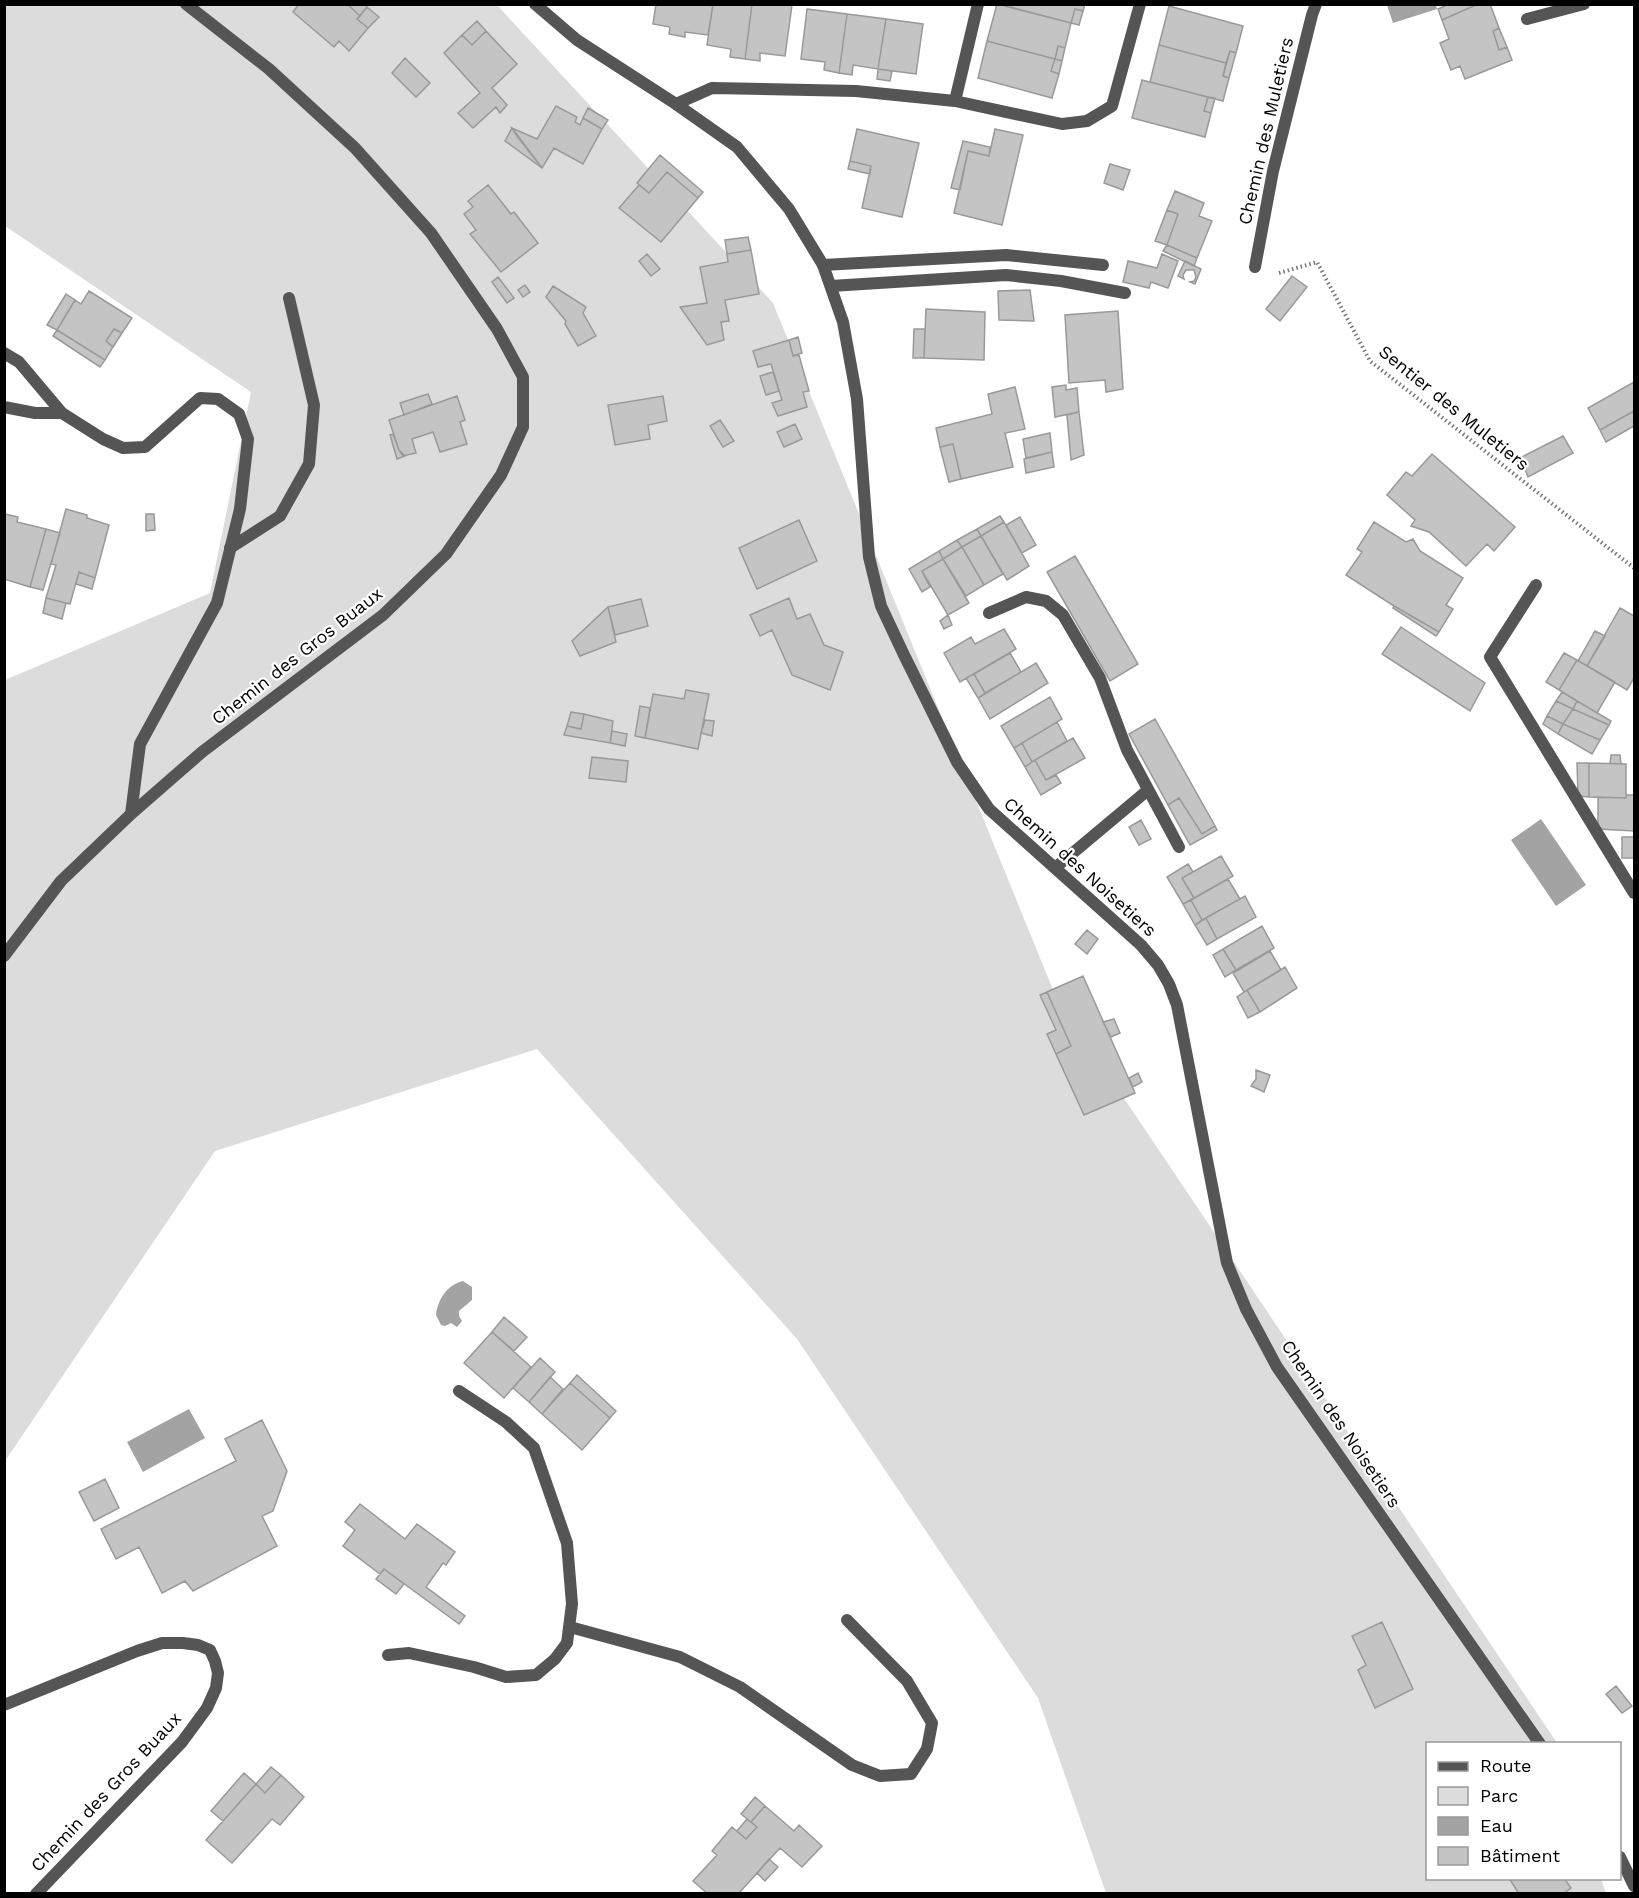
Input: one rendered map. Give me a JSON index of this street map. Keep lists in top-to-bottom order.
{
  "streets": {
    "street": ["Chemin des Muletiers", "Chemin des Gros Buaux", "Chemin des Noisetiers"],
    "path": ["Sentier des Muletiers"]
  },
  "crossings": [
    ["Chemin des Muletiers", "Sentier des Muletiers"]
  ],
  "legend": [
    "Route",
    "Parc",
    "Eau",
    "Bâtiment"
  ]
}
